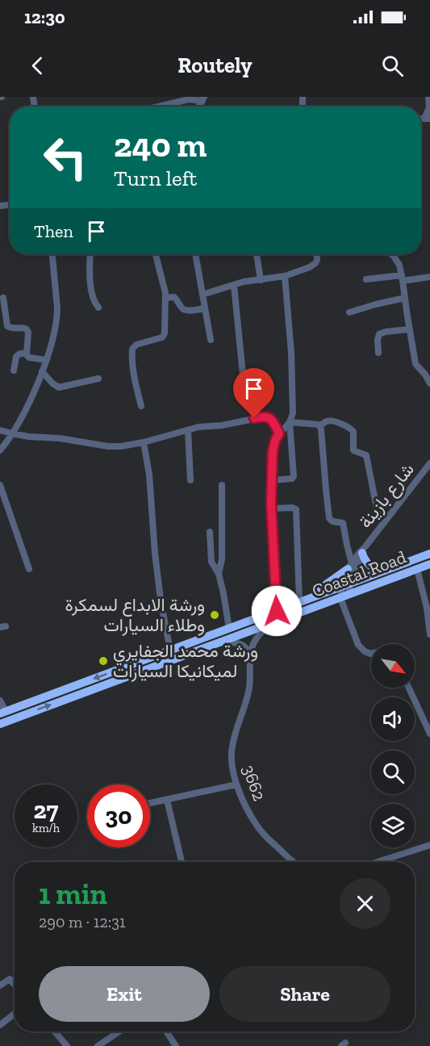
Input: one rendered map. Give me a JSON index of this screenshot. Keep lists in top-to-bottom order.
{
  "streets": {
    "highway": ["Coastal Road"],
    "street": ["شارع بازينة", "3662"]
  },
  "crossings": [
    ["شارع بازينة", "Coastal Road"],
    ["Coastal Road", "3662"]
  ],
  "places": ["ورشة الابداع لسمكرة وطلاء السيارات", "ورشة محمد الجفايري لميكانيكا السيارات"],
  "north": "bottom right",
  "page": {
    "status": "12:30",
    "header": "Routely",
    "turn": ["240 m", "Turn left"],
    "then": "Then",
    "speed": "27 km/h",
    "limit": "30",
    "heading": ["1 min", "290 m · 12:31"],
    "buttons": ["Exit", "Share"]
  }
}
